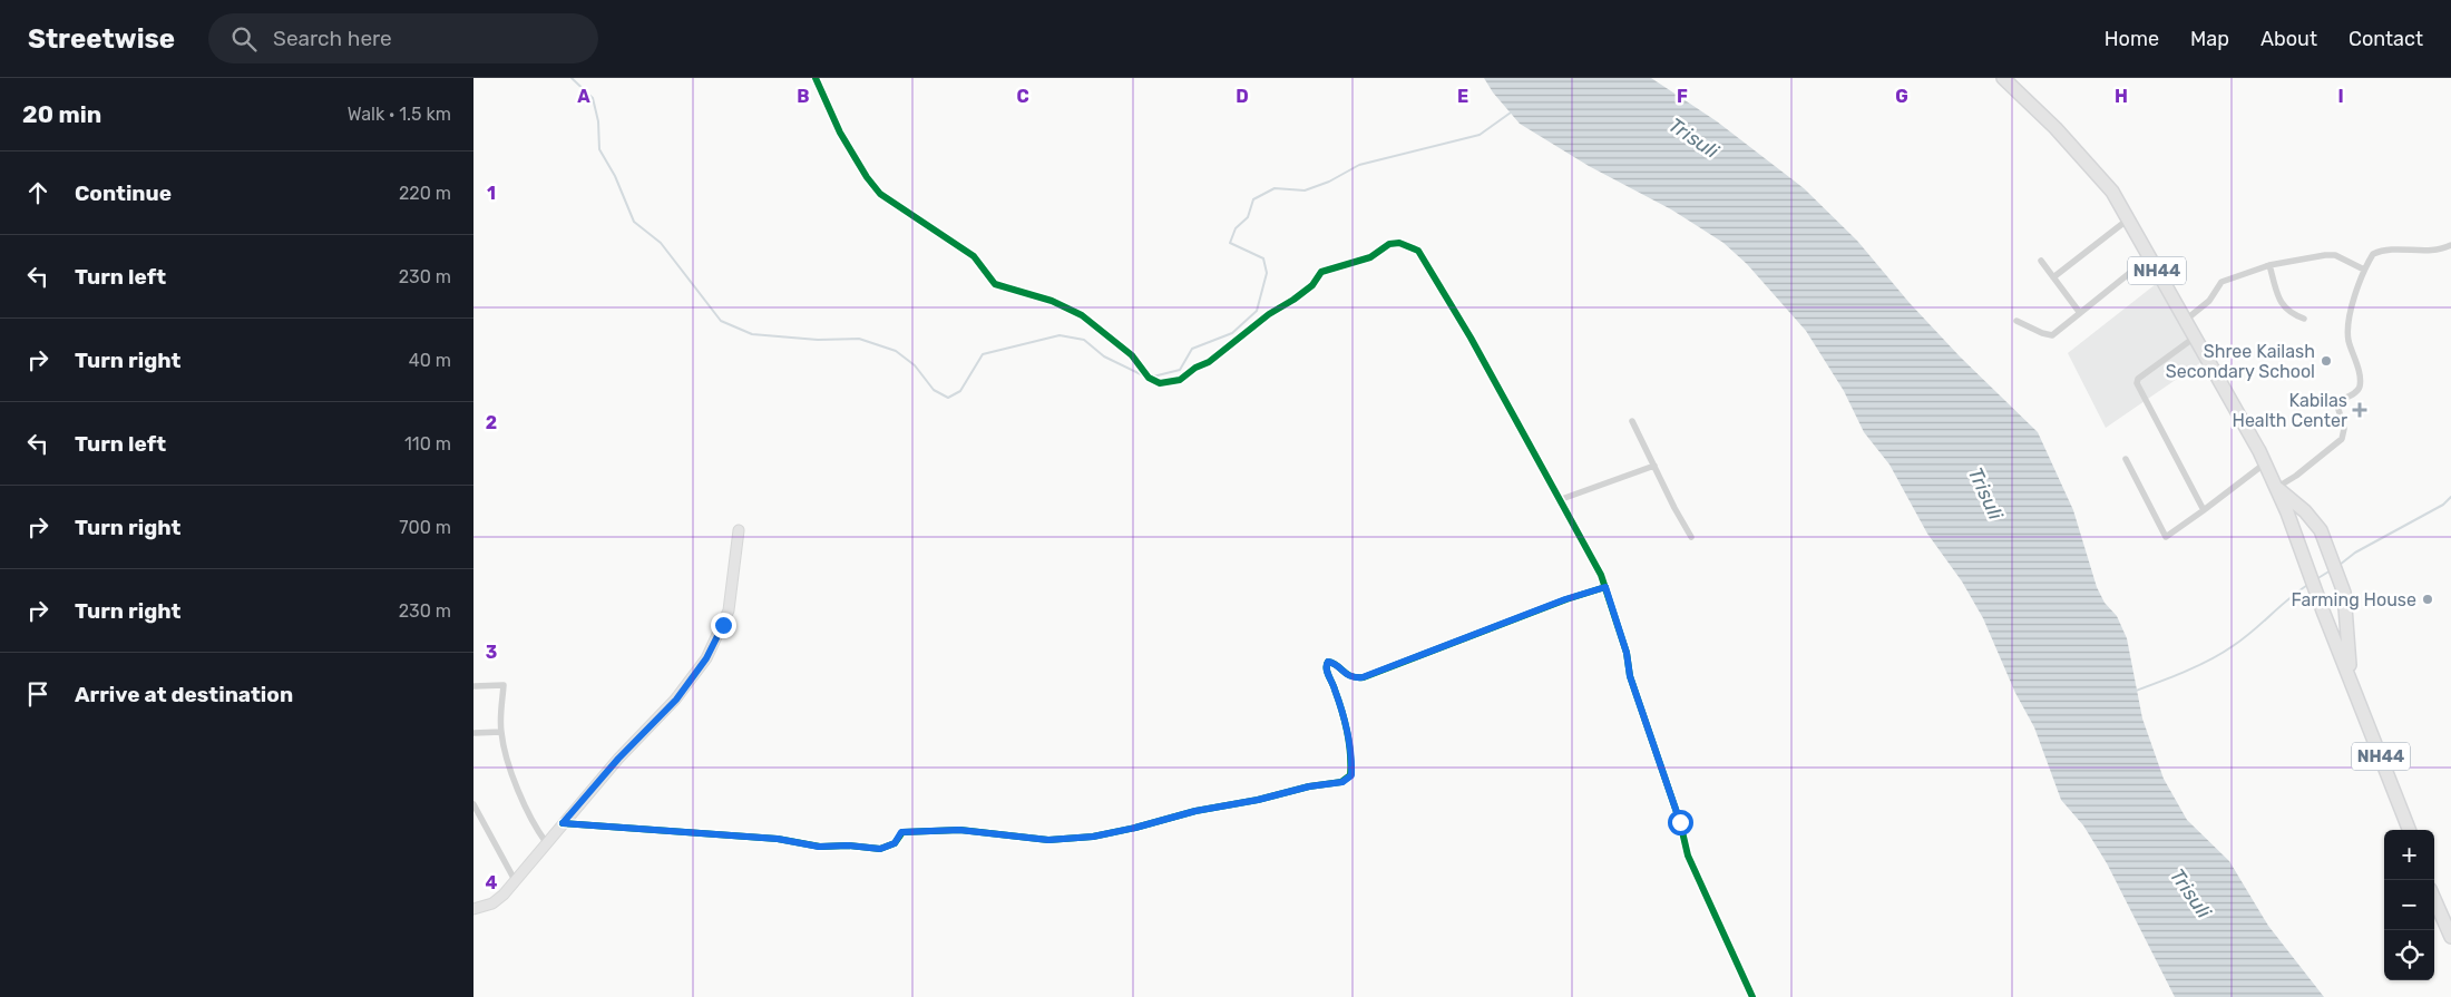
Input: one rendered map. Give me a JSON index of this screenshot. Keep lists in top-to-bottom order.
{
  "streets": {
    "highway": ["NH44"]
  },
  "water": ["Trisuli"],
  "places": {
    "other": ["Shree Kailash Secondary School", "Farming House"],
    "health": ["Kabilas Health Center"]
  },
  "page": {
    "header": "Streetwise",
    "search": "Search here",
    "nav": [
      "Home",
      "Map",
      "About",
      "Contact"
    ],
    "heading": ["20 min", "Walk · 1.5 km"],
    "list": [
      ["Continue", "220 m"],
      ["Turn left", "230 m"],
      ["Turn right", "40 m"],
      ["Turn left", "110 m"],
      ["Turn right", "700 m"],
      ["Turn right", "230 m"],
      "Arrive at destination"
    ],
    "map_buttons": ["+", "−"]
  },
  "grid": {
    "columns": [
      "A",
      "B",
      "C",
      "D",
      "E",
      "F",
      "G",
      "H",
      "I"
    ],
    "rows": [
      "1",
      "2",
      "3",
      "4"
    ]
  }
}
